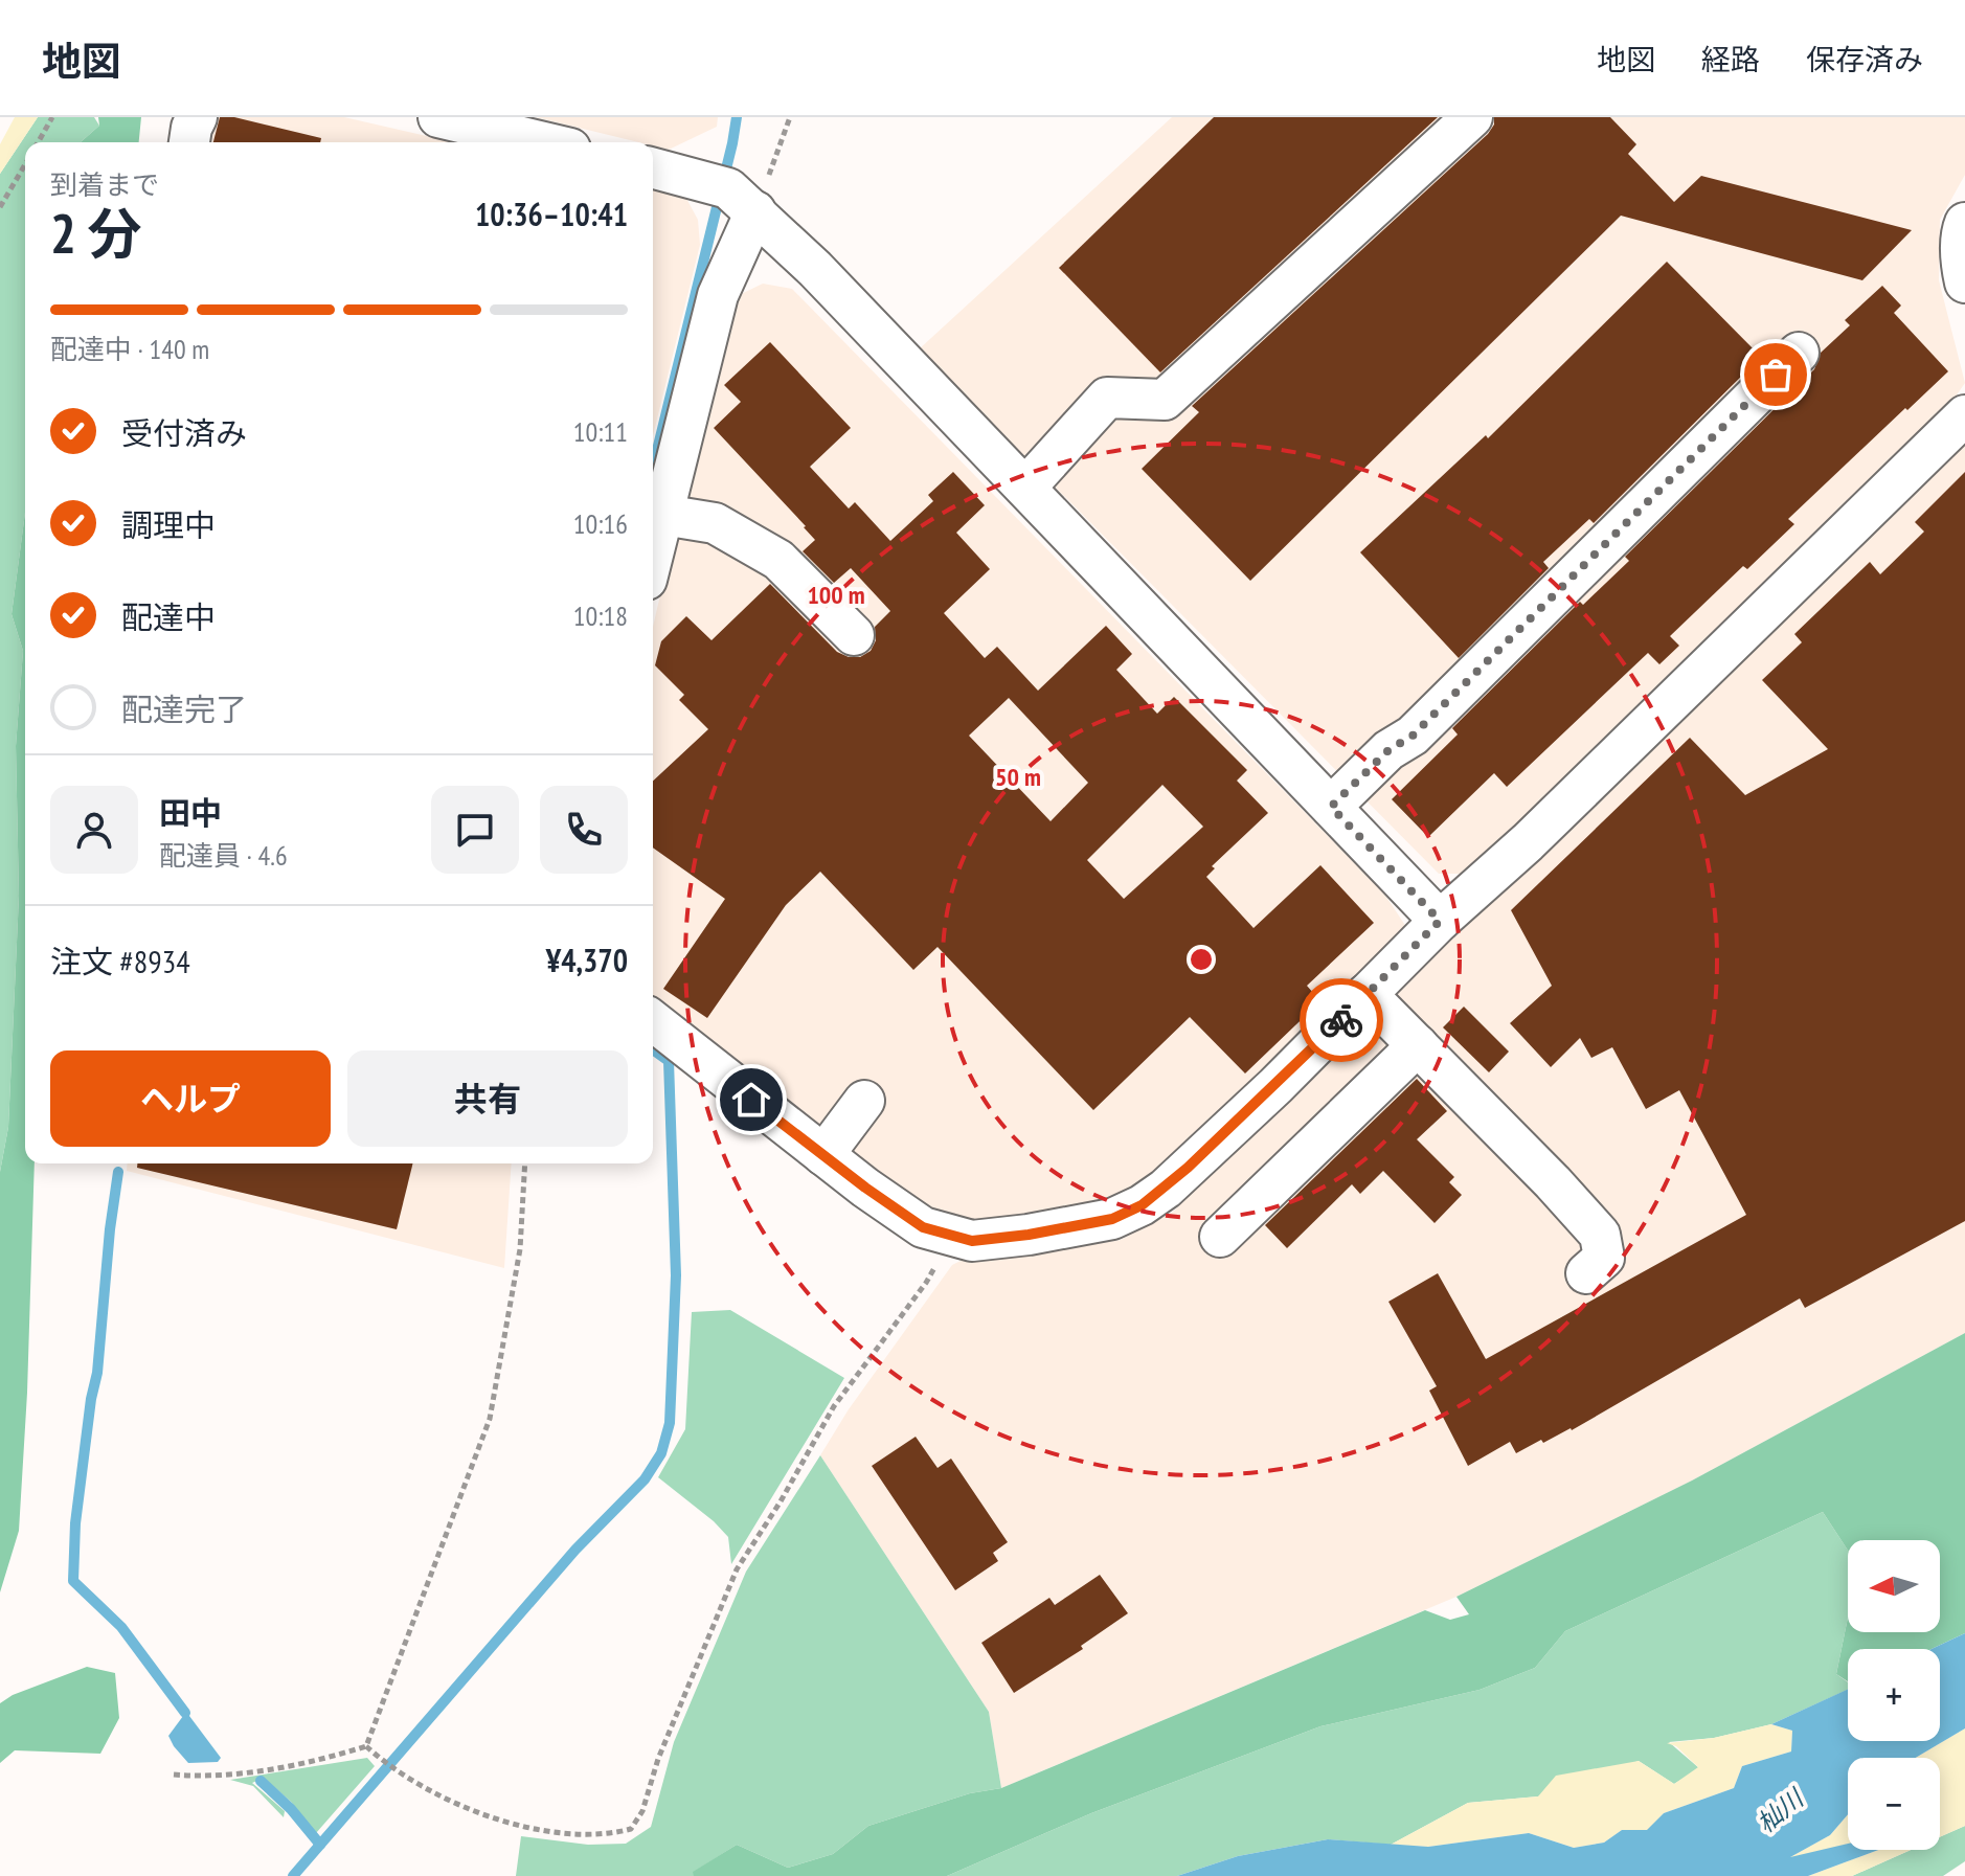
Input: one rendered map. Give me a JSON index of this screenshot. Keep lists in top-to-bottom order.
{
  "water": ["杣川"],
  "north": "left",
  "page": {
    "header": "地図",
    "nav": ["地図", "経路", "保存済み"],
    "heading": ["2 分", "到着まで", "10:36–10:41"],
    "panel": [
      "田中",
      "配達員 · 4.6",
      "注文 #8934",
      "¥4,370"
    ],
    "bar": "配達中 · 140 m",
    "list": [
      ["受付済み", "10:11"],
      ["調理中", "10:16"],
      ["配達中", "10:18"],
      "配達完了"
    ],
    "buttons": ["ヘルプ", "共有"],
    "map_buttons": ["+", "−"]
  },
  "rings": ["100 m", "50 m"]
}
